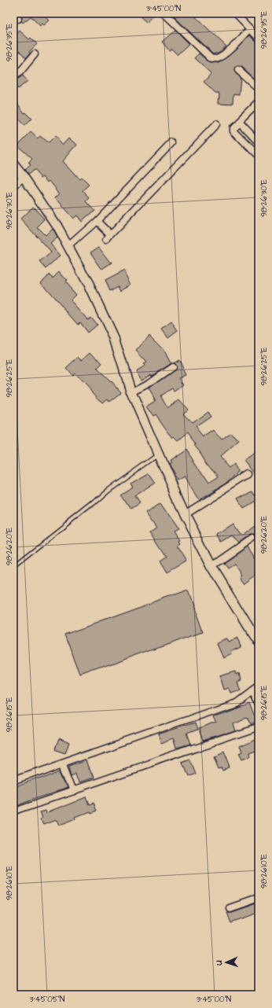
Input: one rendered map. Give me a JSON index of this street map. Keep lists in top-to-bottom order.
{
  "north": "left",
  "coordinates": [
    "3°45'00\"N",
    "98°26'35\"E",
    "98°26'30\"E",
    "98°26'25\"E",
    "98°26'20\"E",
    "98°26'15\"E",
    "98°26'10\"E",
    "3°45'05\"N"
  ]
}
